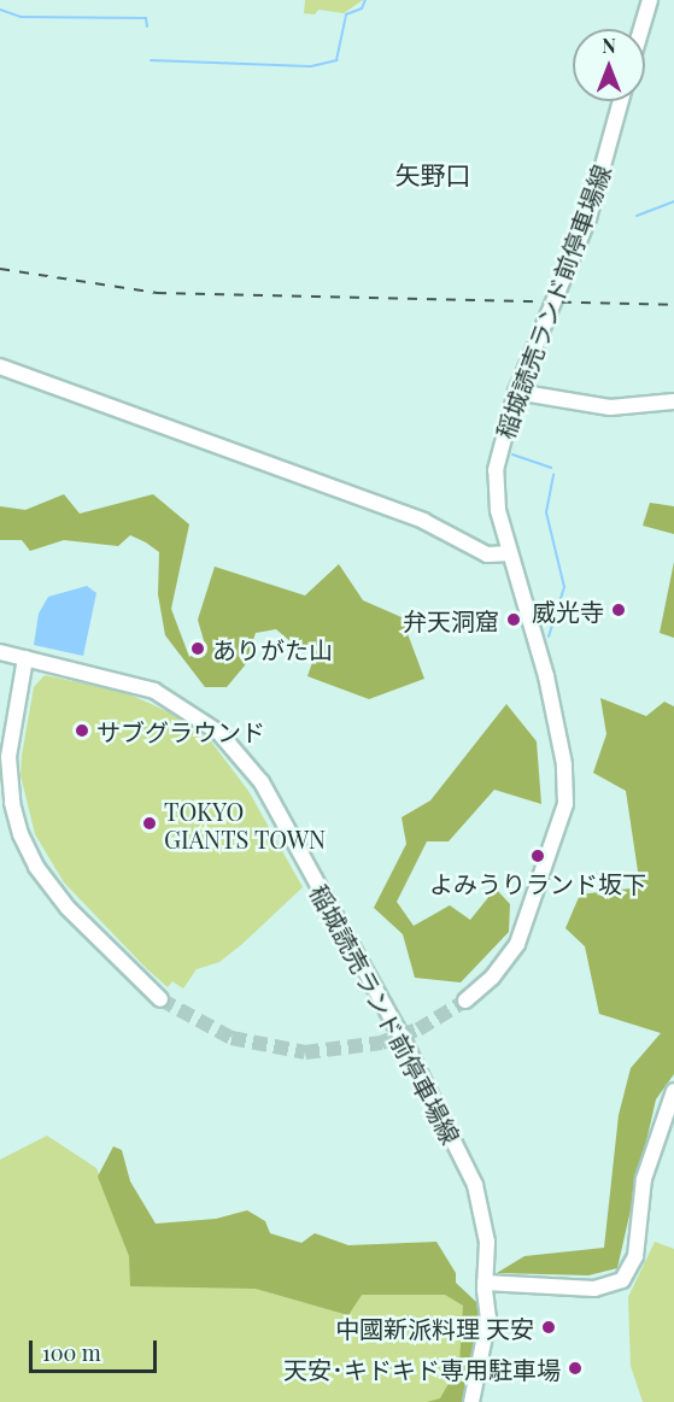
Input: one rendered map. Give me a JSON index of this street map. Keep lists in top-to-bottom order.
{
  "streets": {
    "main road": ["稲城読売ランド前停車場線"]
  },
  "districts": ["矢野口"],
  "places": [
    "威光寺",
    "弁天洞窟",
    "ありがた山",
    "サブグラウンド",
    "TOKYO GIANTS TOWN",
    "よみうりランド坂下",
    "中國新派料理 天安",
    "天安･キドキド専用駐車場"
  ],
  "scale_bar": "100 m",
  "north": "top"
}
